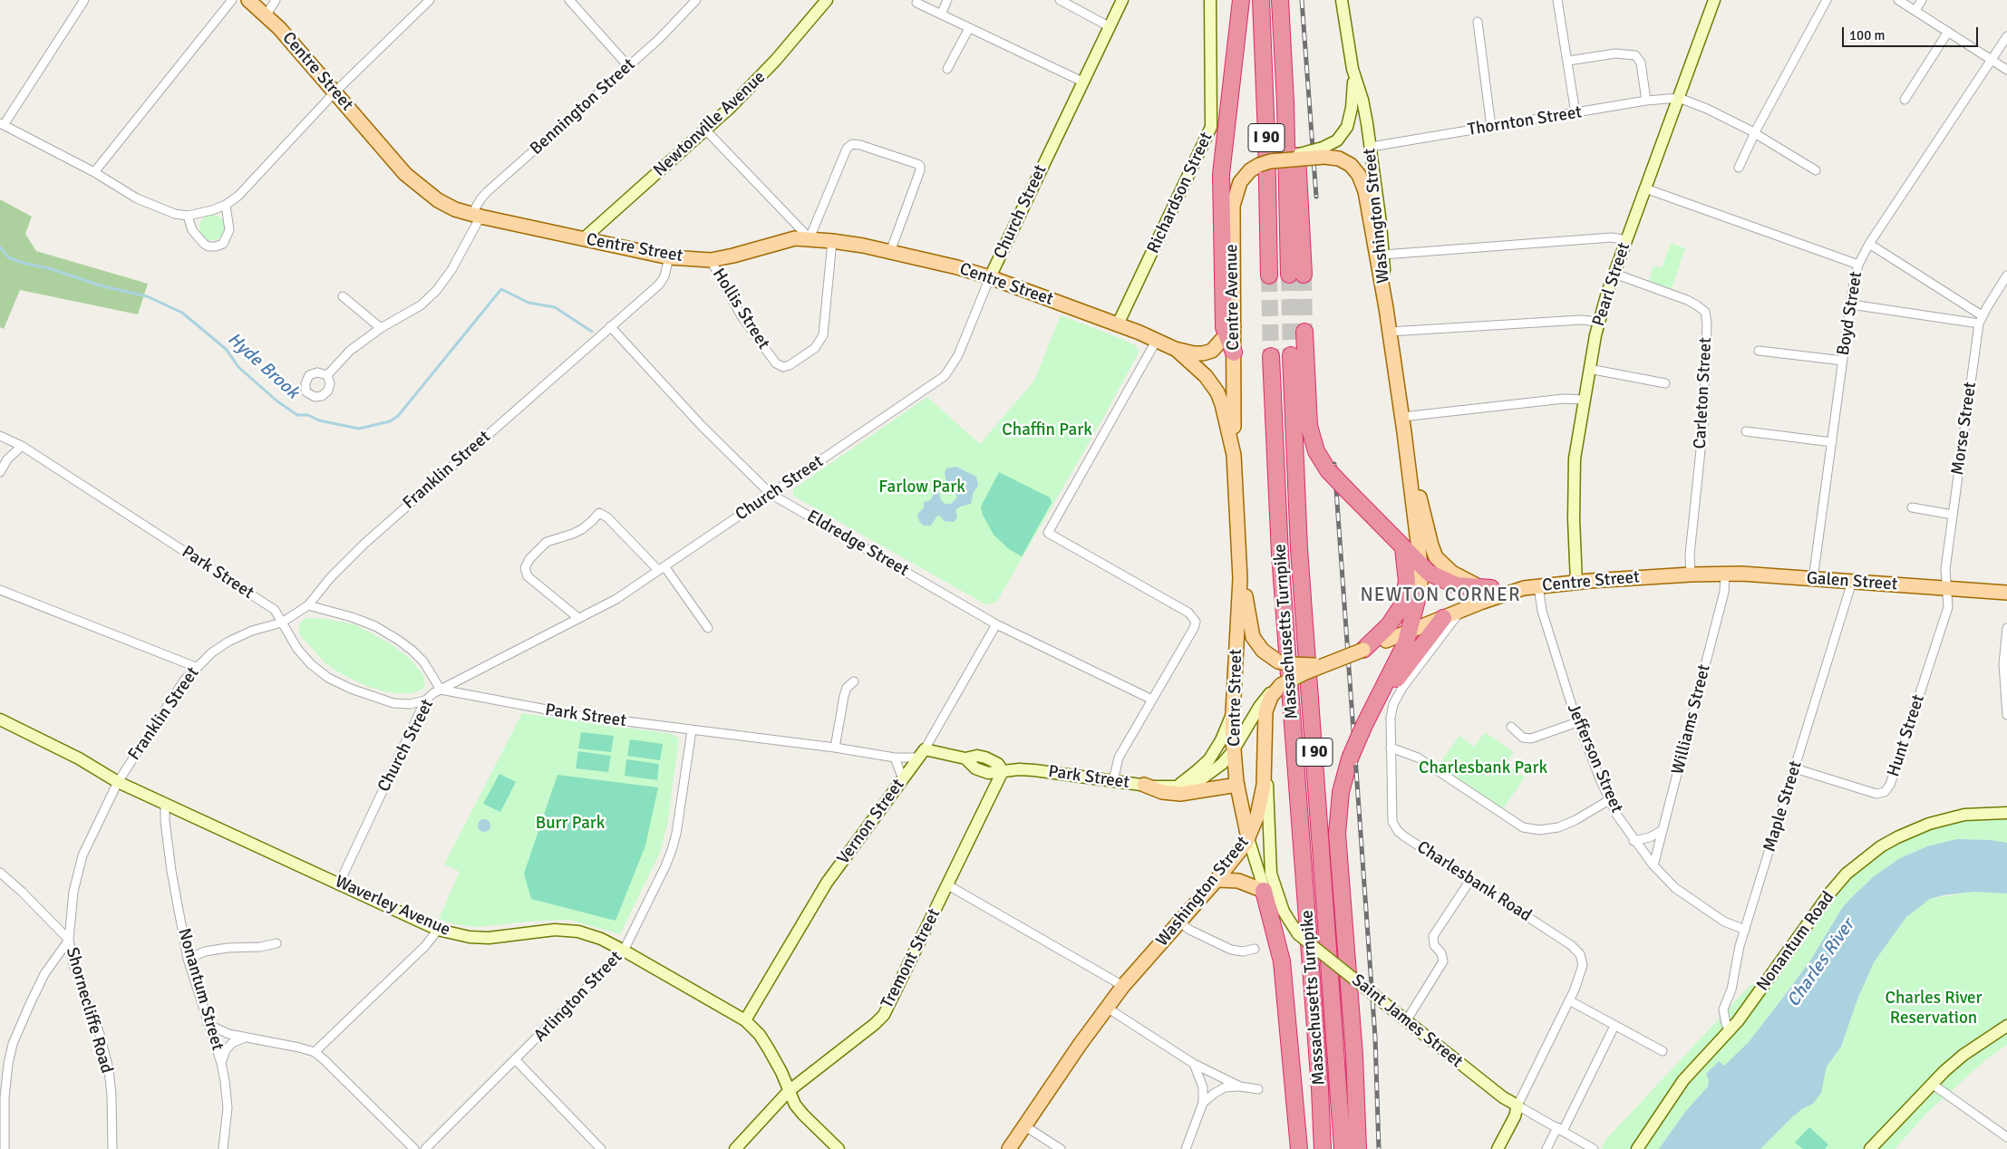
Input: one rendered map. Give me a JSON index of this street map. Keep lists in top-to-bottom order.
{
  "streets": {
    "highway": ["I 90", "Massachusetts Turnpike"],
    "main road": [
      "Centre Street",
      "Washington Street",
      "Centre Avenue",
      "Galen Street"
    ],
    "street": [
      "Bennington Street",
      "Thornton Street",
      "Newtonville Avenue",
      "Richardson Street",
      "Church Street",
      "Pearl Street",
      "Hollis Street",
      "Boyd Street",
      "Carleton Street",
      "Morse Street",
      "Franklin Street",
      "Eldredge Street",
      "Park Street",
      "Williams Street",
      "Hunt Street",
      "Jefferson Street",
      "Maple Street",
      "Vernon Street",
      "Charlesbank Road",
      "Waverley Avenue",
      "Nonantum Road",
      "Tremont Street",
      "Nonantum Street",
      "Arlington Street",
      "Shornecliffe Road",
      "Saint James Street"
    ]
  },
  "crossings": [
    ["Centre Street", "Bennington Street"],
    ["Centre Street", "Newtonville Avenue"],
    ["Centre Street", "Richardson Street"],
    ["Centre Street", "Church Street"],
    ["Centre Street", "Washington Street"],
    ["Centre Street", "Pearl Street"],
    ["Centre Street", "Centre Avenue"],
    ["Centre Street", "Hollis Street"],
    ["Centre Street", "Carleton Street"],
    ["Centre Street", "Franklin Street"],
    ["Centre Street", "Park Street"],
    ["Centre Street", "Galen Street"],
    ["Centre Street", "Jefferson Street"],
    ["Centre Street", "Charlesbank Road"],
    ["Centre Street", "Saint James Street"],
    ["Thornton Street", "Washington Street"],
    ["Thornton Street", "Pearl Street"],
    ["Church Street", "Eldredge Street"],
    ["Church Street", "Park Street"],
    ["Church Street", "Waverley Avenue"],
    ["Washington Street", "Centre Avenue"],
    ["Washington Street", "Park Street"],
    ["Washington Street", "Saint James Street"],
    ["Pearl Street", "Carleton Street"],
    ["Boyd Street", "Galen Street"],
    ["Carleton Street", "Galen Street"],
    ["Morse Street", "Galen Street"],
    ["Morse Street", "Hunt Street"],
    ["Franklin Street", "Eldredge Street"],
    ["Franklin Street", "Park Street"],
    ["Franklin Street", "Waverley Avenue"],
    ["Franklin Street", "Shornecliffe Road"],
    ["Eldredge Street", "Vernon Street"],
    ["Park Street", "Vernon Street"],
    ["Park Street", "Tremont Street"],
    ["Park Street", "Arlington Street"],
    ["Galen Street", "Williams Street"],
    ["Galen Street", "Hunt Street"],
    ["Galen Street", "Maple Street"],
    ["Williams Street", "Jefferson Street"],
    ["Hunt Street", "Maple Street"],
    ["Jefferson Street", "Maple Street"],
    ["Maple Street", "Nonantum Road"],
    ["Vernon Street", "Waverley Avenue"],
    ["Charlesbank Road", "Saint James Street"],
    ["Waverley Avenue", "Tremont Street"],
    ["Waverley Avenue", "Nonantum Street"],
    ["Waverley Avenue", "Arlington Street"]
  ],
  "districts": ["NEWTON CORNER"],
  "water": ["Hyde Brook", "Charles River"],
  "parks": [
    "Chaffin Park",
    "Farlow Park",
    "Charlesbank Park",
    "Burr Park",
    "Charles River Reservation"
  ],
  "scale_bar": "100 m"
}
